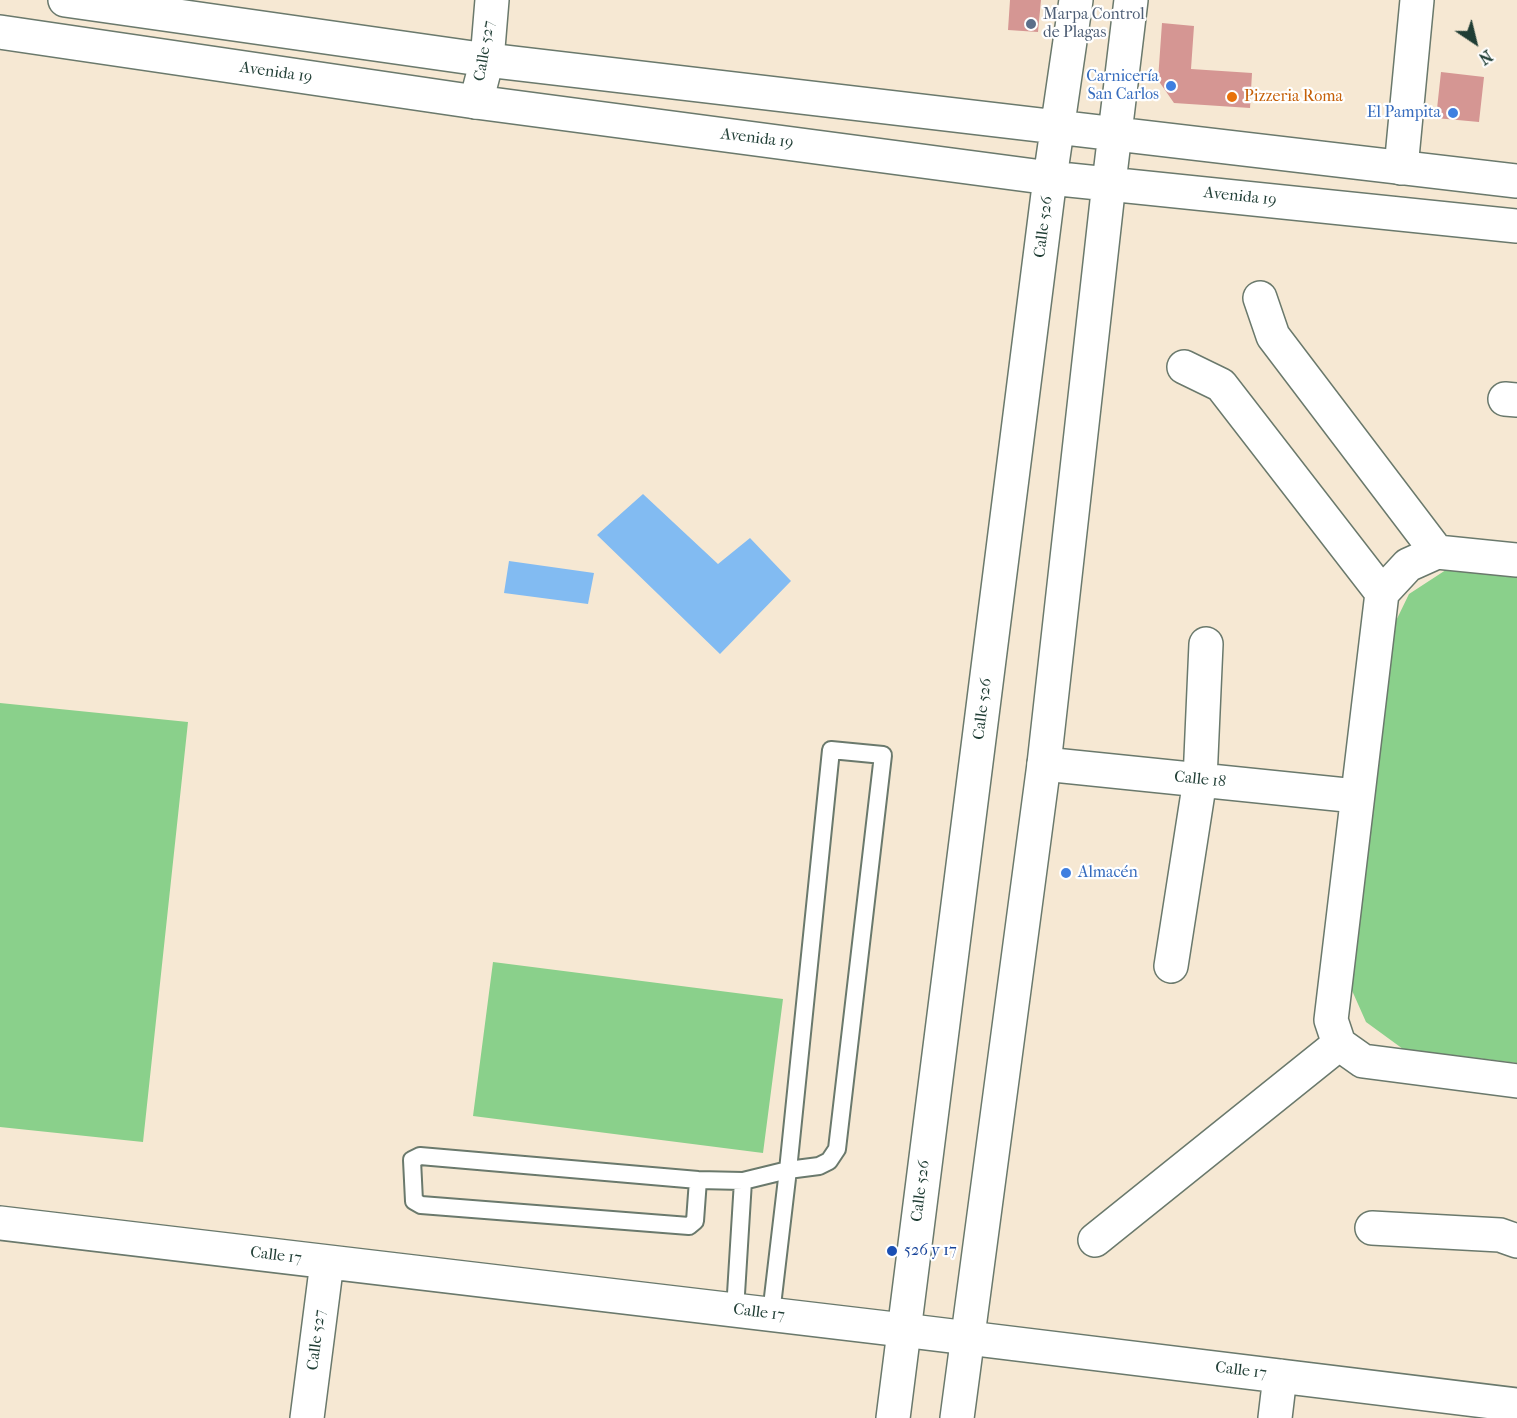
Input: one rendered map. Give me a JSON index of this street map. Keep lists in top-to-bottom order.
{
  "streets": {
    "main road": [
      "Calle 527",
      "Avenida 19",
      "Calle 526",
      "Calle 18",
      "Calle 17"
    ]
  },
  "crossings": [
    ["Calle 527", "Avenida 19"],
    ["Calle 527", "Calle 17"],
    ["Avenida 19", "Calle 526"],
    ["Calle 526", "Calle 17"]
  ],
  "places": [
    "Marpa Control de Plagas",
    "Carnicería San Carlos",
    "Pizzeria Roma",
    "El Pampita",
    "Almacén",
    "526 y 17"
  ],
  "north": "bottom right"
}
